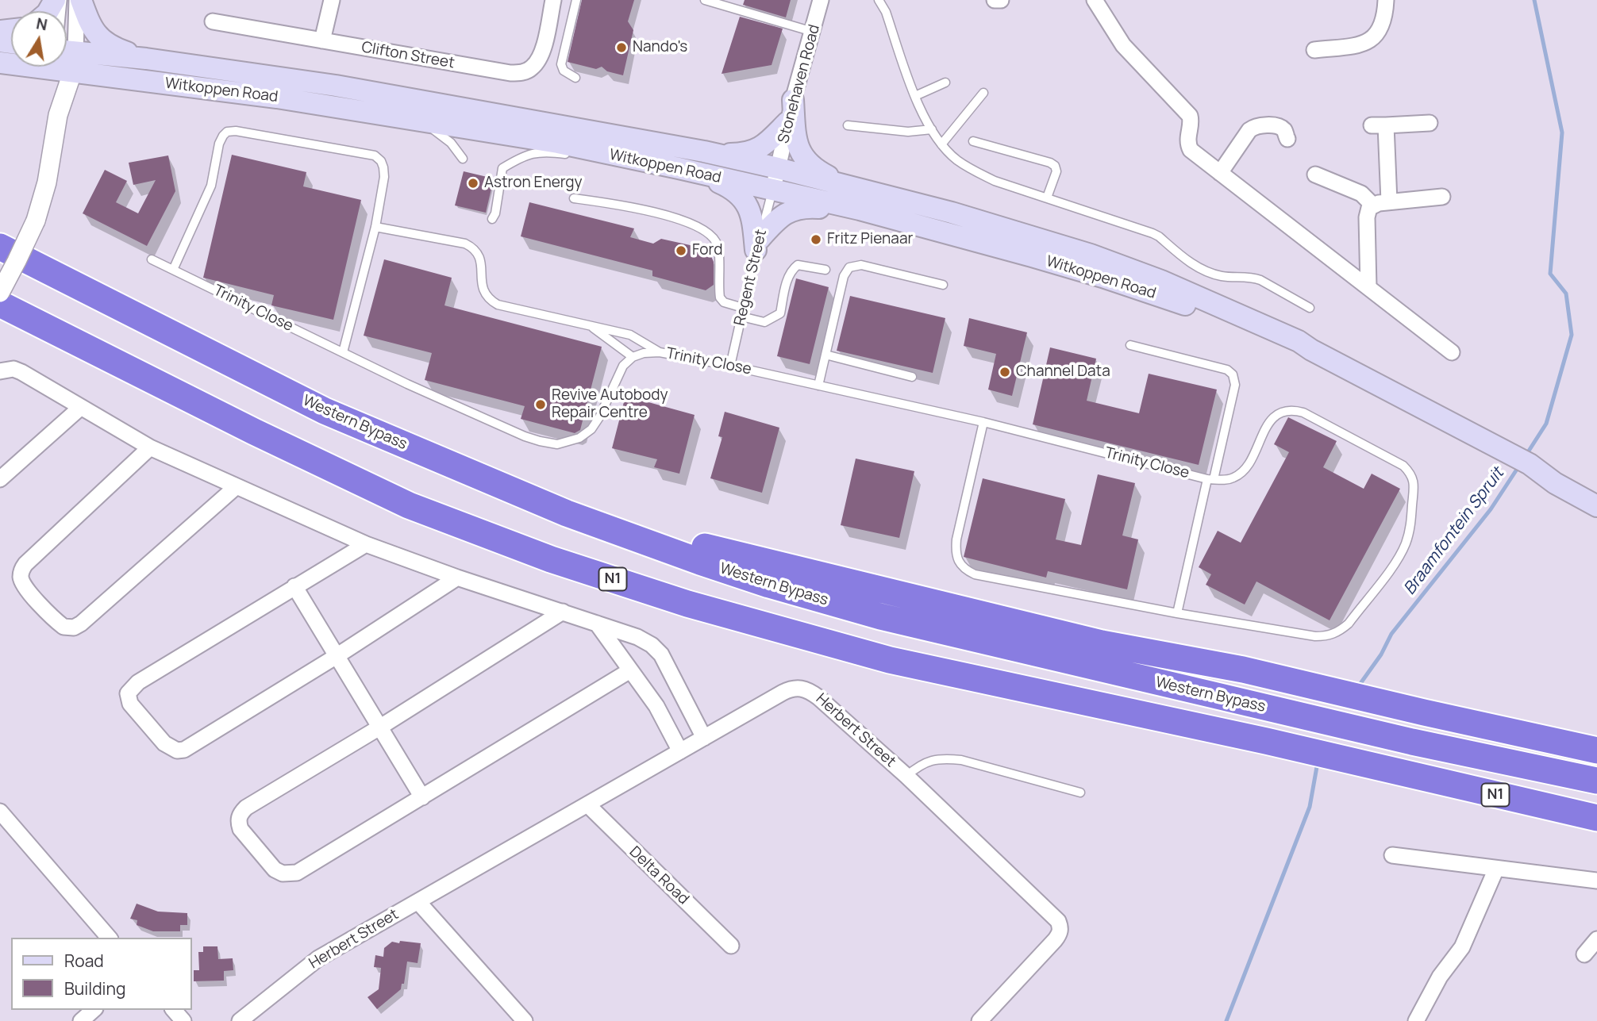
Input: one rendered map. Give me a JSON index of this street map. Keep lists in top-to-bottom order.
{
  "streets": {
    "highway": ["Western Bypass", "N1"],
    "main road": ["Witkoppen Road"],
    "street": [
      "Clifton Street",
      "Stonehaven Road",
      "Herbert Street",
      "Delta Road"
    ],
    "lane": ["Regent Street", "Trinity Close"]
  },
  "crossings": [
    ["Stonehaven Road", "Witkoppen Road"],
    ["Stonehaven Road", "Regent Street"],
    ["Witkoppen Road", "Regent Street"],
    ["Regent Street", "Trinity Close"],
    ["Herbert Street", "Delta Road"]
  ],
  "water": ["Braamfontein Spruit"],
  "places": [
    "Nando's",
    "Astron Energy",
    "Fritz Pienaar",
    "Ford",
    "Channel Data",
    "Revive Autobody Repair Centre"
  ],
  "legend": ["Road", "Building"],
  "north": "top"
}
